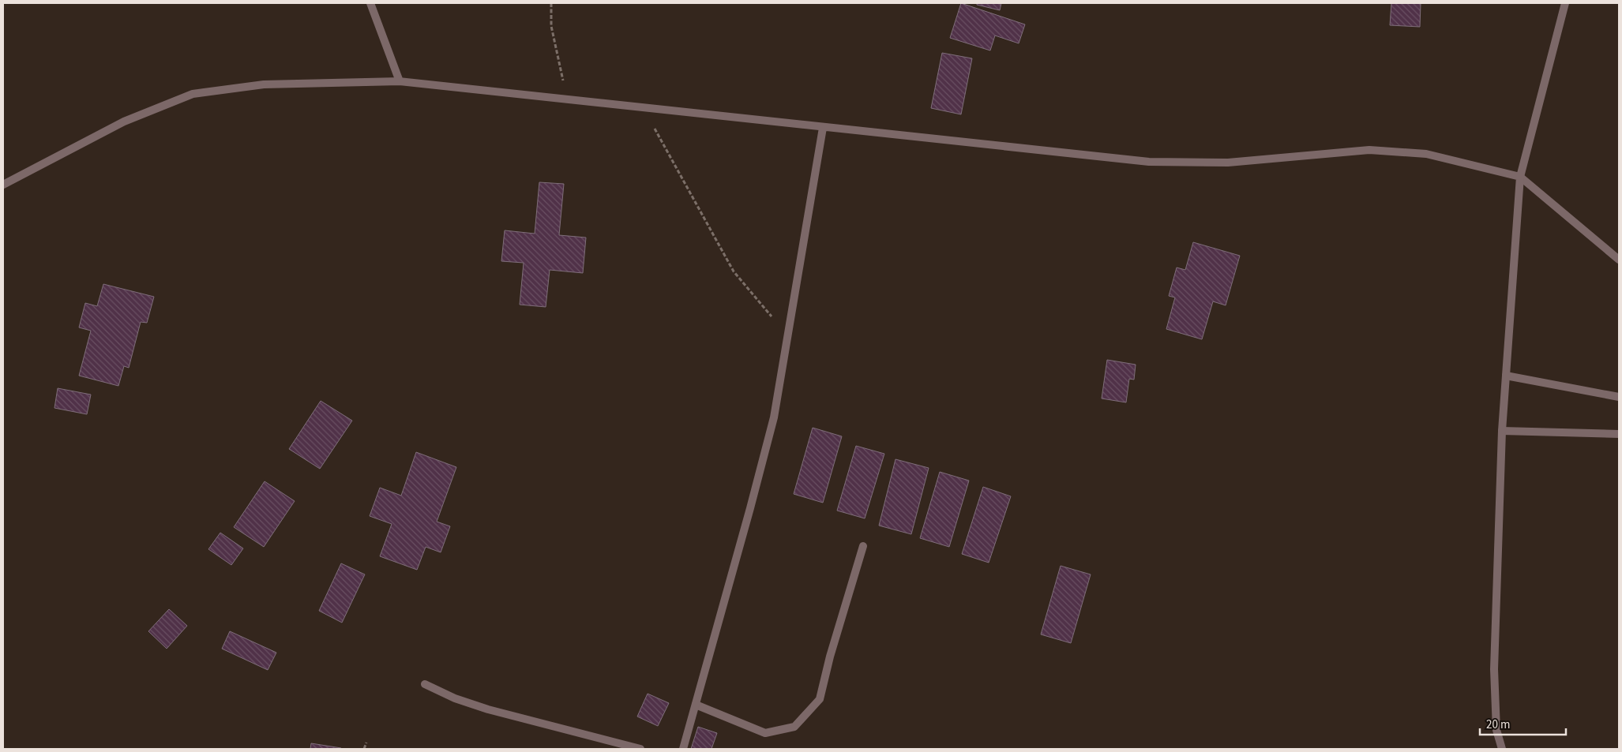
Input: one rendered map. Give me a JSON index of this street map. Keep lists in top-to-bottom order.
{
  "scale_bar": "20 m"
}
